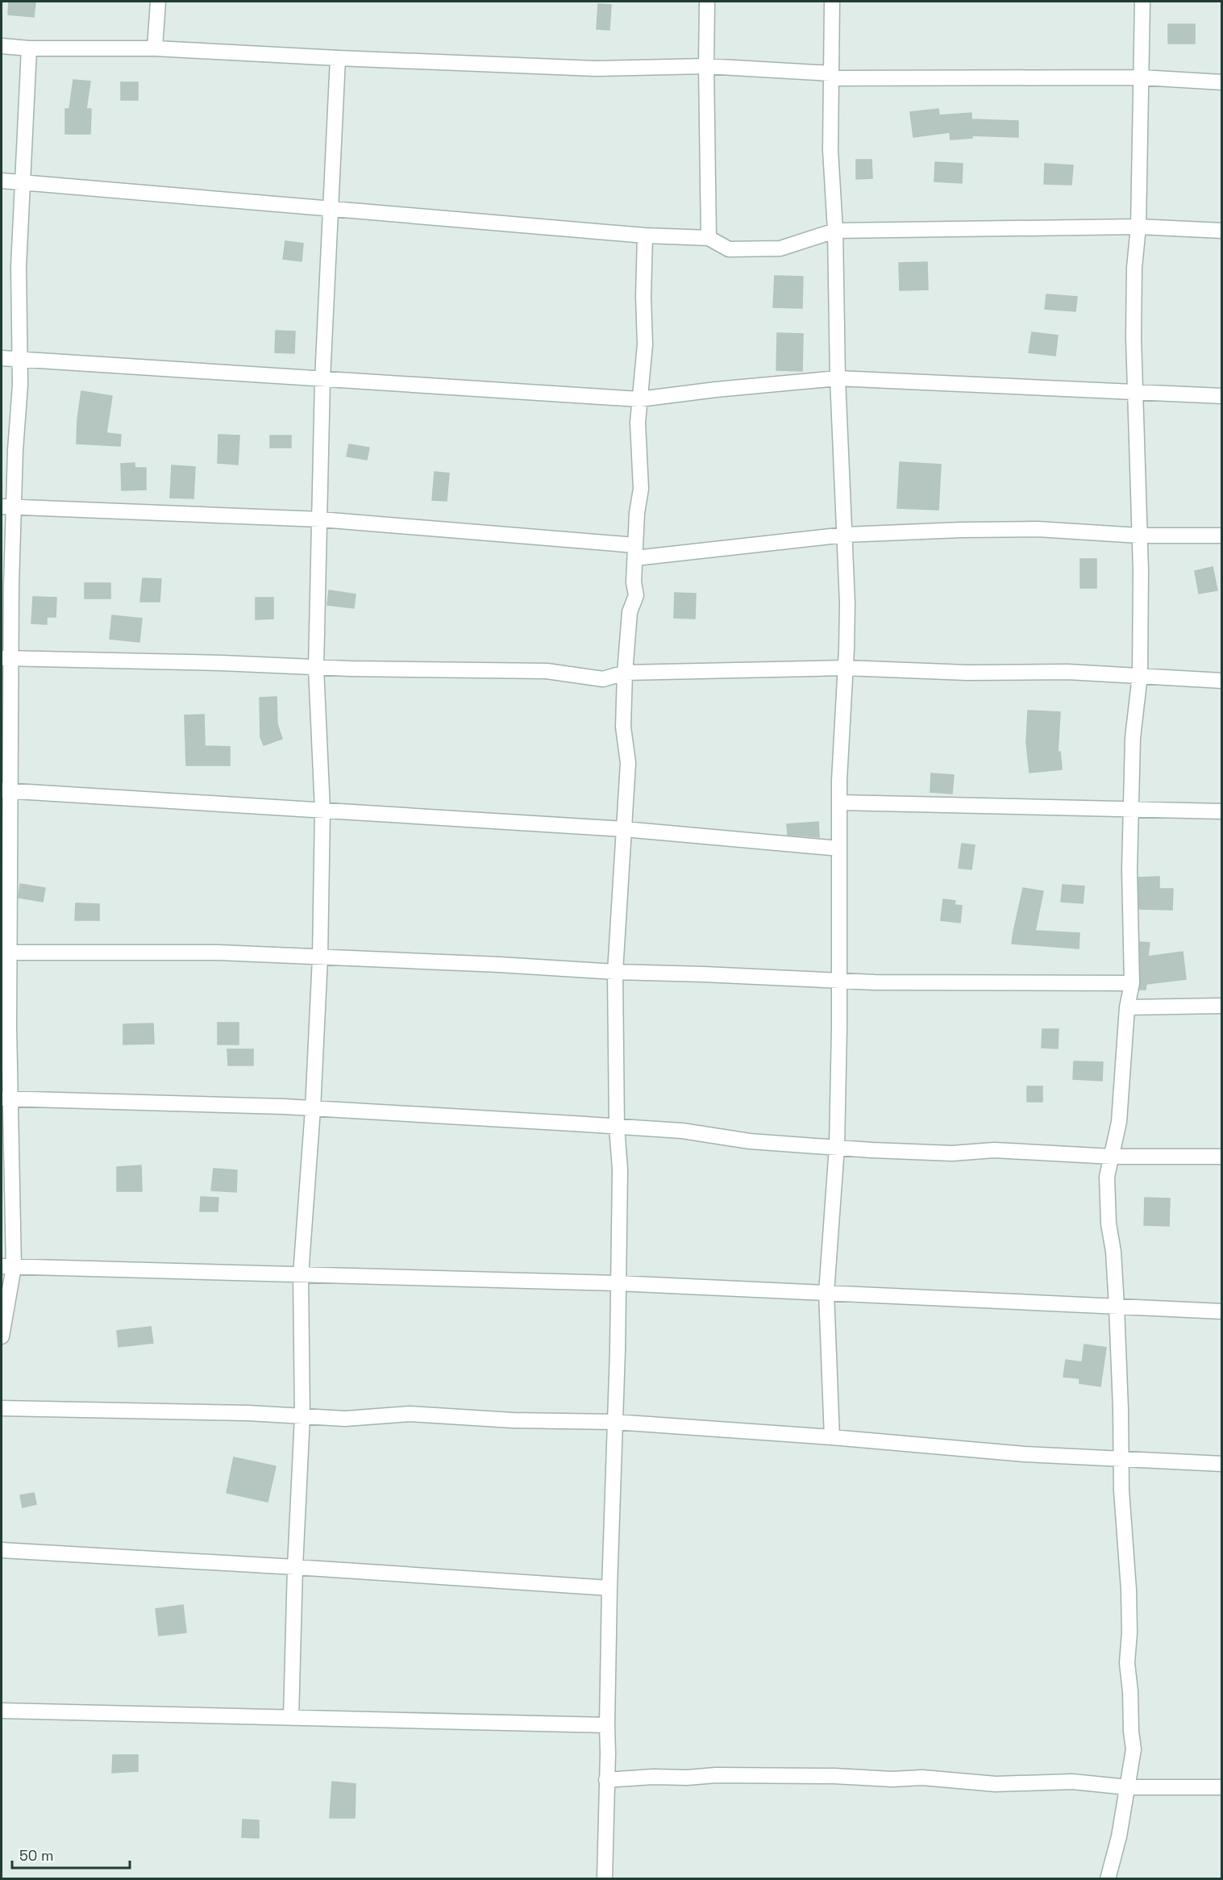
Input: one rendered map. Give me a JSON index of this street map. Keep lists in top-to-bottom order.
{
  "scale_bar": "50 m"
}
